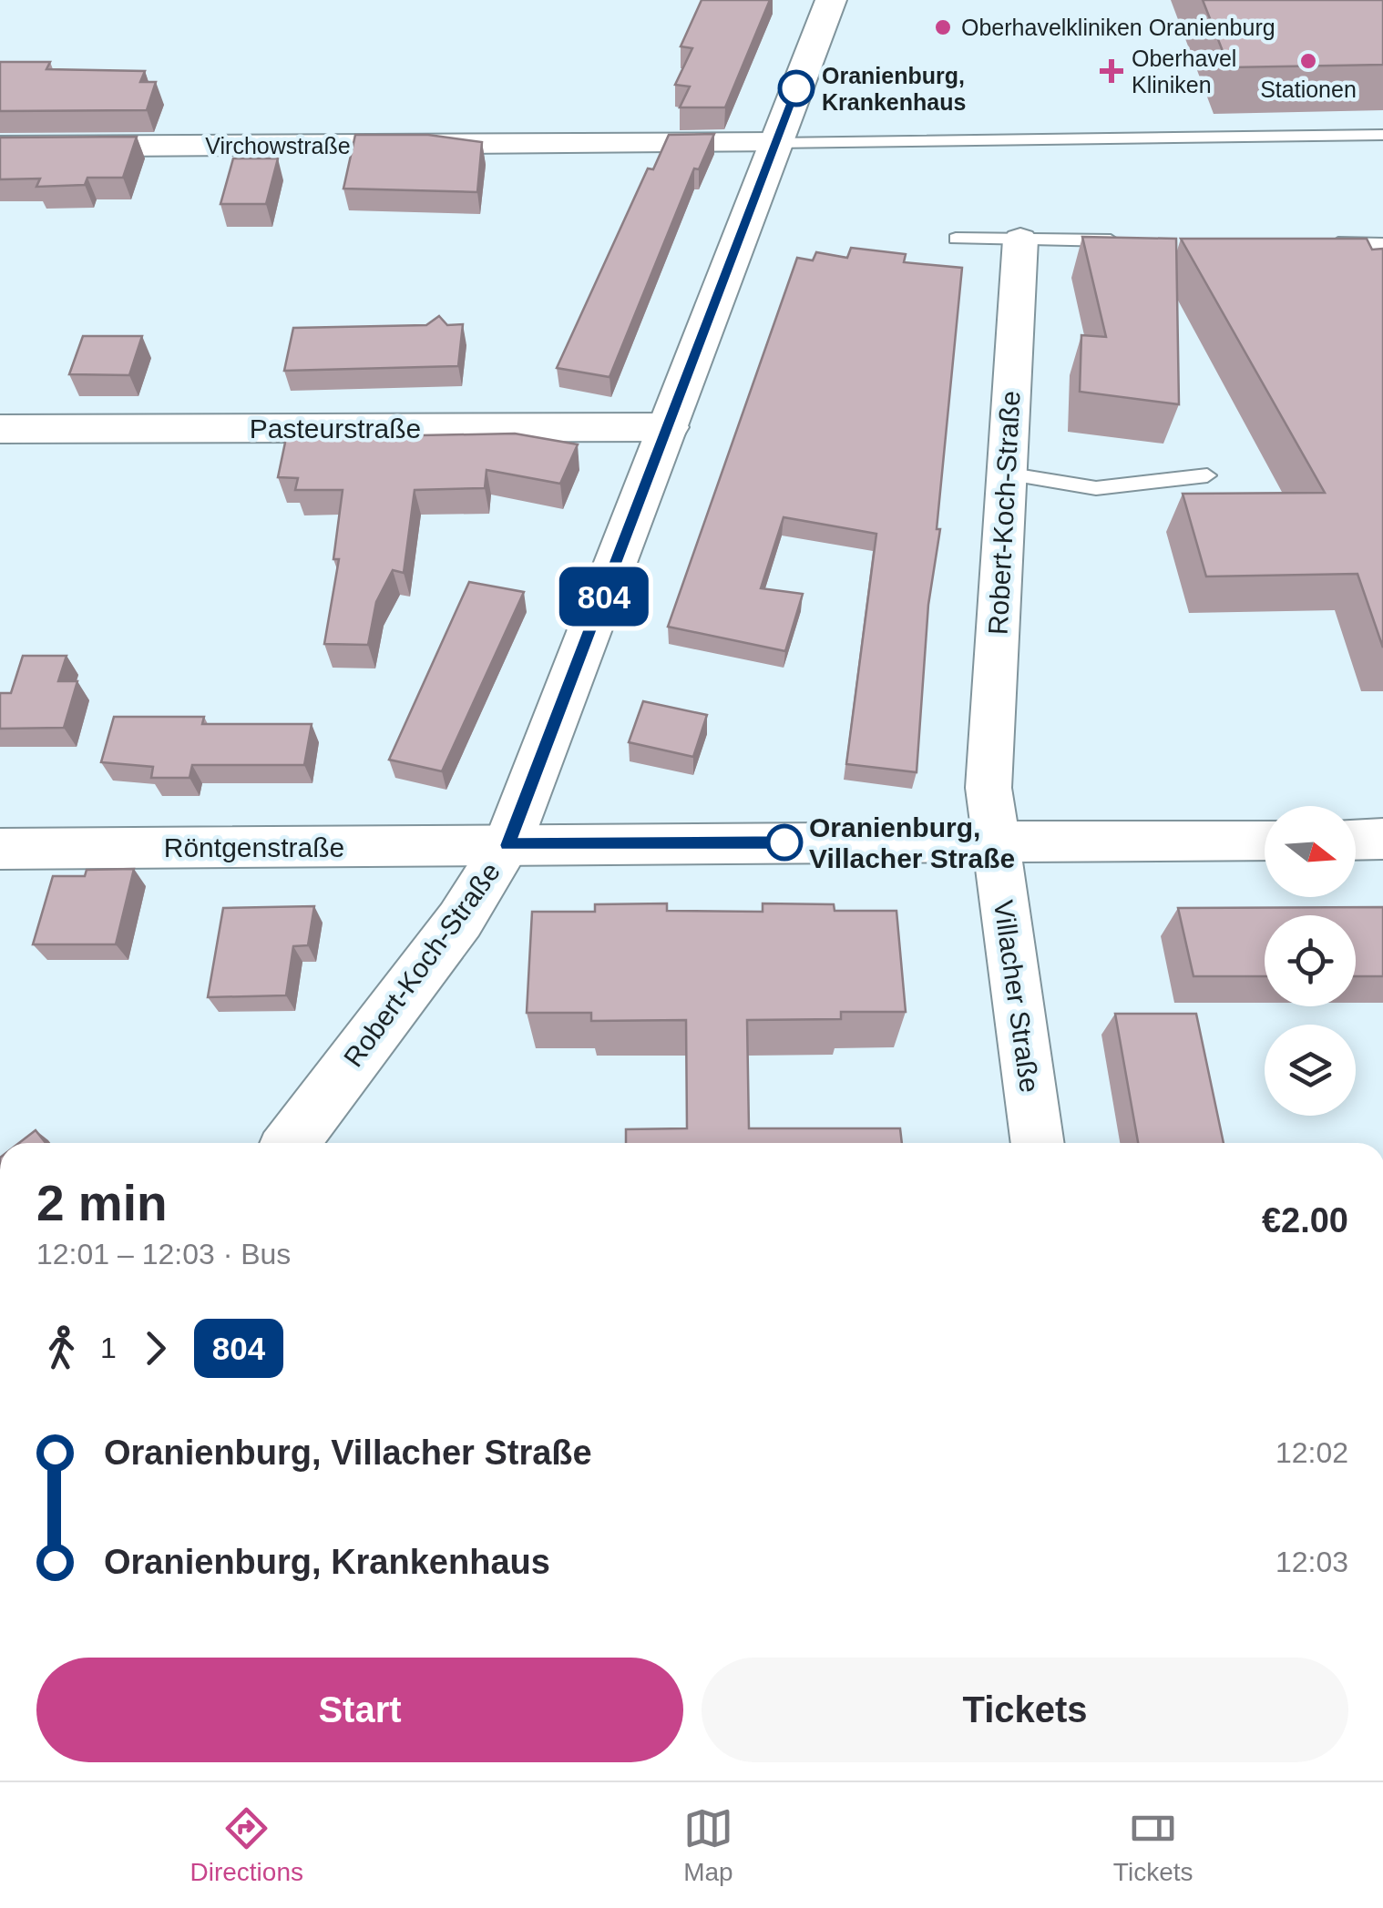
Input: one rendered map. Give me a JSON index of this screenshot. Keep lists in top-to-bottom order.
{
  "streets": {
    "street": [
      "Virchowstraße",
      "Pasteurstraße",
      "Robert-Koch-Straße",
      "Röntgenstraße",
      "Villacher Straße"
    ]
  },
  "crossings": [
    ["Virchowstraße", "Robert-Koch-Straße"],
    ["Pasteurstraße", "Robert-Koch-Straße"],
    ["Robert-Koch-Straße", "Röntgenstraße"],
    ["Robert-Koch-Straße", "Villacher Straße"]
  ],
  "places": {
    "other": [
      "Oberhavelkliniken Oranienburg",
      "Stationen",
      "Oranienburg, Krankenhaus",
      "Oranienburg, Villacher Straße"
    ],
    "health": ["Oberhavel Kliniken"]
  },
  "lines": ["bus line 804"],
  "north": "right",
  "page": {
    "on_map": "804",
    "heading": ["2 min", "12:01 – 12:03 · Bus", "€2.00"],
    "legs": ["1", "804"],
    "list": [
      {
        "name": "Oranienburg, Villacher Straße",
        "value": "12:02"
      },
      {
        "name": "Oranienburg, Krankenhaus",
        "value": "12:03"
      }
    ],
    "buttons": ["Start", "Tickets"],
    "tabs": ["Directions", "Map", "Tickets"]
  }
}
